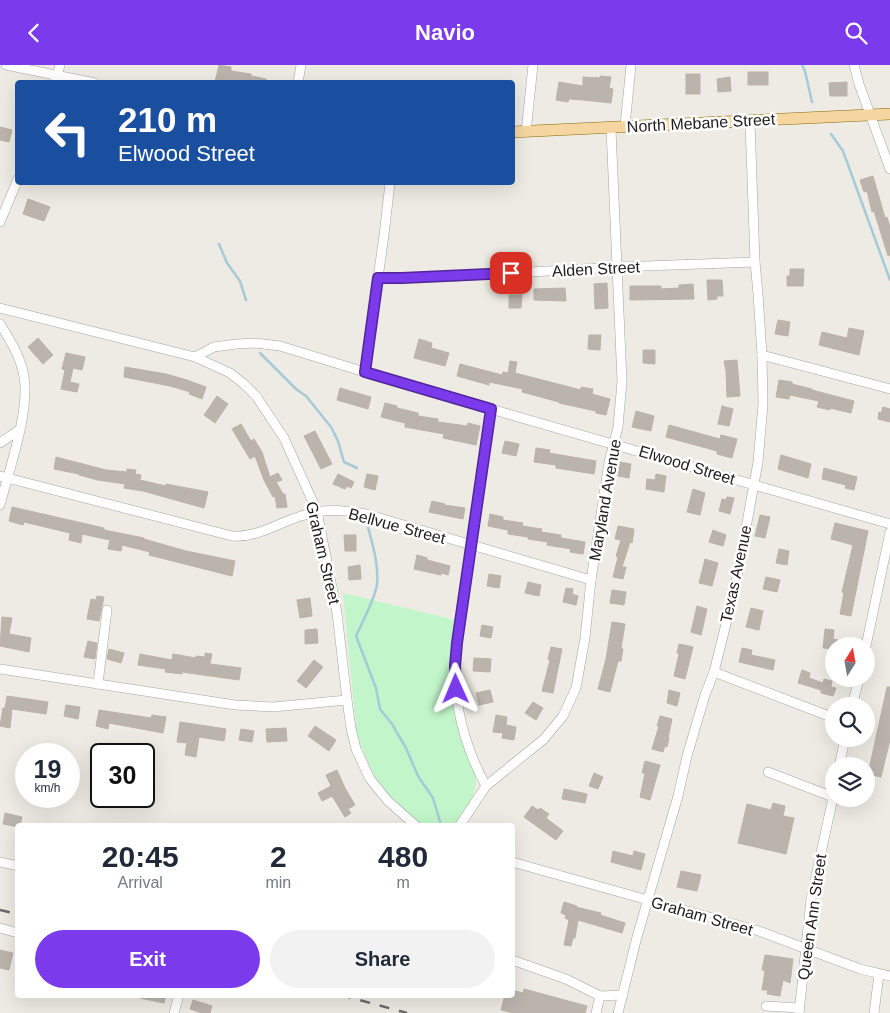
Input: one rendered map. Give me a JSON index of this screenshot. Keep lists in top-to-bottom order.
{
  "streets": {
    "main road": ["North Mebane Street"],
    "street": [
      "Alden Street",
      "Elwood Street",
      "Maryland Avenue",
      "Bellvue Street",
      "Graham Street",
      "Texas Avenue",
      "Queen Ann Street"
    ]
  },
  "crossings": [
    ["North Mebane Street", "Maryland Avenue"],
    ["North Mebane Street", "Texas Avenue"],
    ["Alden Street", "Maryland Avenue"],
    ["Alden Street", "Texas Avenue"],
    ["Elwood Street", "Maryland Avenue"],
    ["Elwood Street", "Graham Street"],
    ["Elwood Street", "Texas Avenue"],
    ["Maryland Avenue", "Bellvue Street"],
    ["Bellvue Street", "Graham Street"],
    ["Graham Street", "Texas Avenue"],
    ["Graham Street", "Queen Ann Street"]
  ],
  "north": "top",
  "page": {
    "header": "Navio",
    "turn": ["210 m", "Elwood Street"],
    "speed": "19 km/h",
    "limit": "30",
    "eta": [
      "20:45",
      "Arrival",
      "2",
      "min",
      "480",
      "m"
    ],
    "buttons": ["Exit", "Share"]
  }
}
